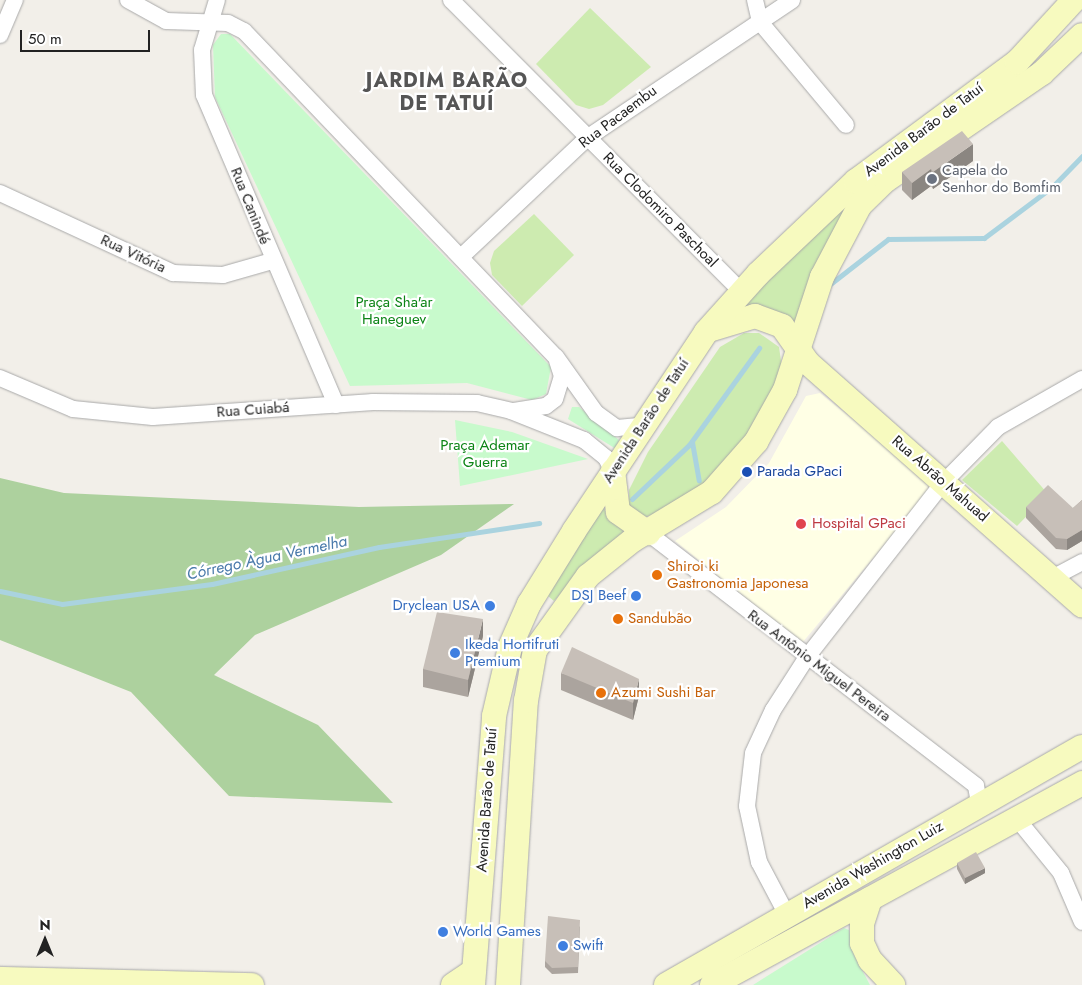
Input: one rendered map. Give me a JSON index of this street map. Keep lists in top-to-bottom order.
{
  "streets": {
    "main road": ["Avenida Barão de Tatuí", "Rua Abrão Mahuad", "Avenida Washington Luiz"],
    "street": [
      "Rua Pacaembu",
      "Rua Canindé",
      "Rua Clodomiro Paschoal",
      "Rua Vitória",
      "Rua Cuiabá",
      "Rua Antônio Miguel Pereira"
    ]
  },
  "crossings": [
    ["Rua Pacaembu", "Rua Clodomiro Paschoal"],
    ["Avenida Barão de Tatuí", "Rua Clodomiro Paschoal"],
    ["Avenida Barão de Tatuí", "Rua Cuiabá"],
    ["Avenida Barão de Tatuí", "Rua Abrão Mahuad"],
    ["Avenida Barão de Tatuí", "Rua Antônio Miguel Pereira"],
    ["Rua Canindé", "Rua Vitória"],
    ["Rua Canindé", "Rua Cuiabá"],
    ["Rua Antônio Miguel Pereira", "Avenida Washington Luiz"]
  ],
  "districts": ["JARDIM BARÃO DE TATUÍ"],
  "water": ["Córrego Àgua Vermelha"],
  "parks": ["Praça Sha'ar Haneguev", "Praça Ademar Guerra"],
  "places": [
    "Capela do Senhor do Bomfim",
    "Parada GPaci",
    "Hospital GPaci",
    "Shiroi ki Gastronomia Japonesa",
    "DSJ Beef",
    "Dryclean USA",
    "Sandubão",
    "Ikeda Hortifruti Premium",
    "Azumi Sushi Bar",
    "World Games",
    "Swift"
  ],
  "scale_bar": "50 m",
  "north": "top"
}
